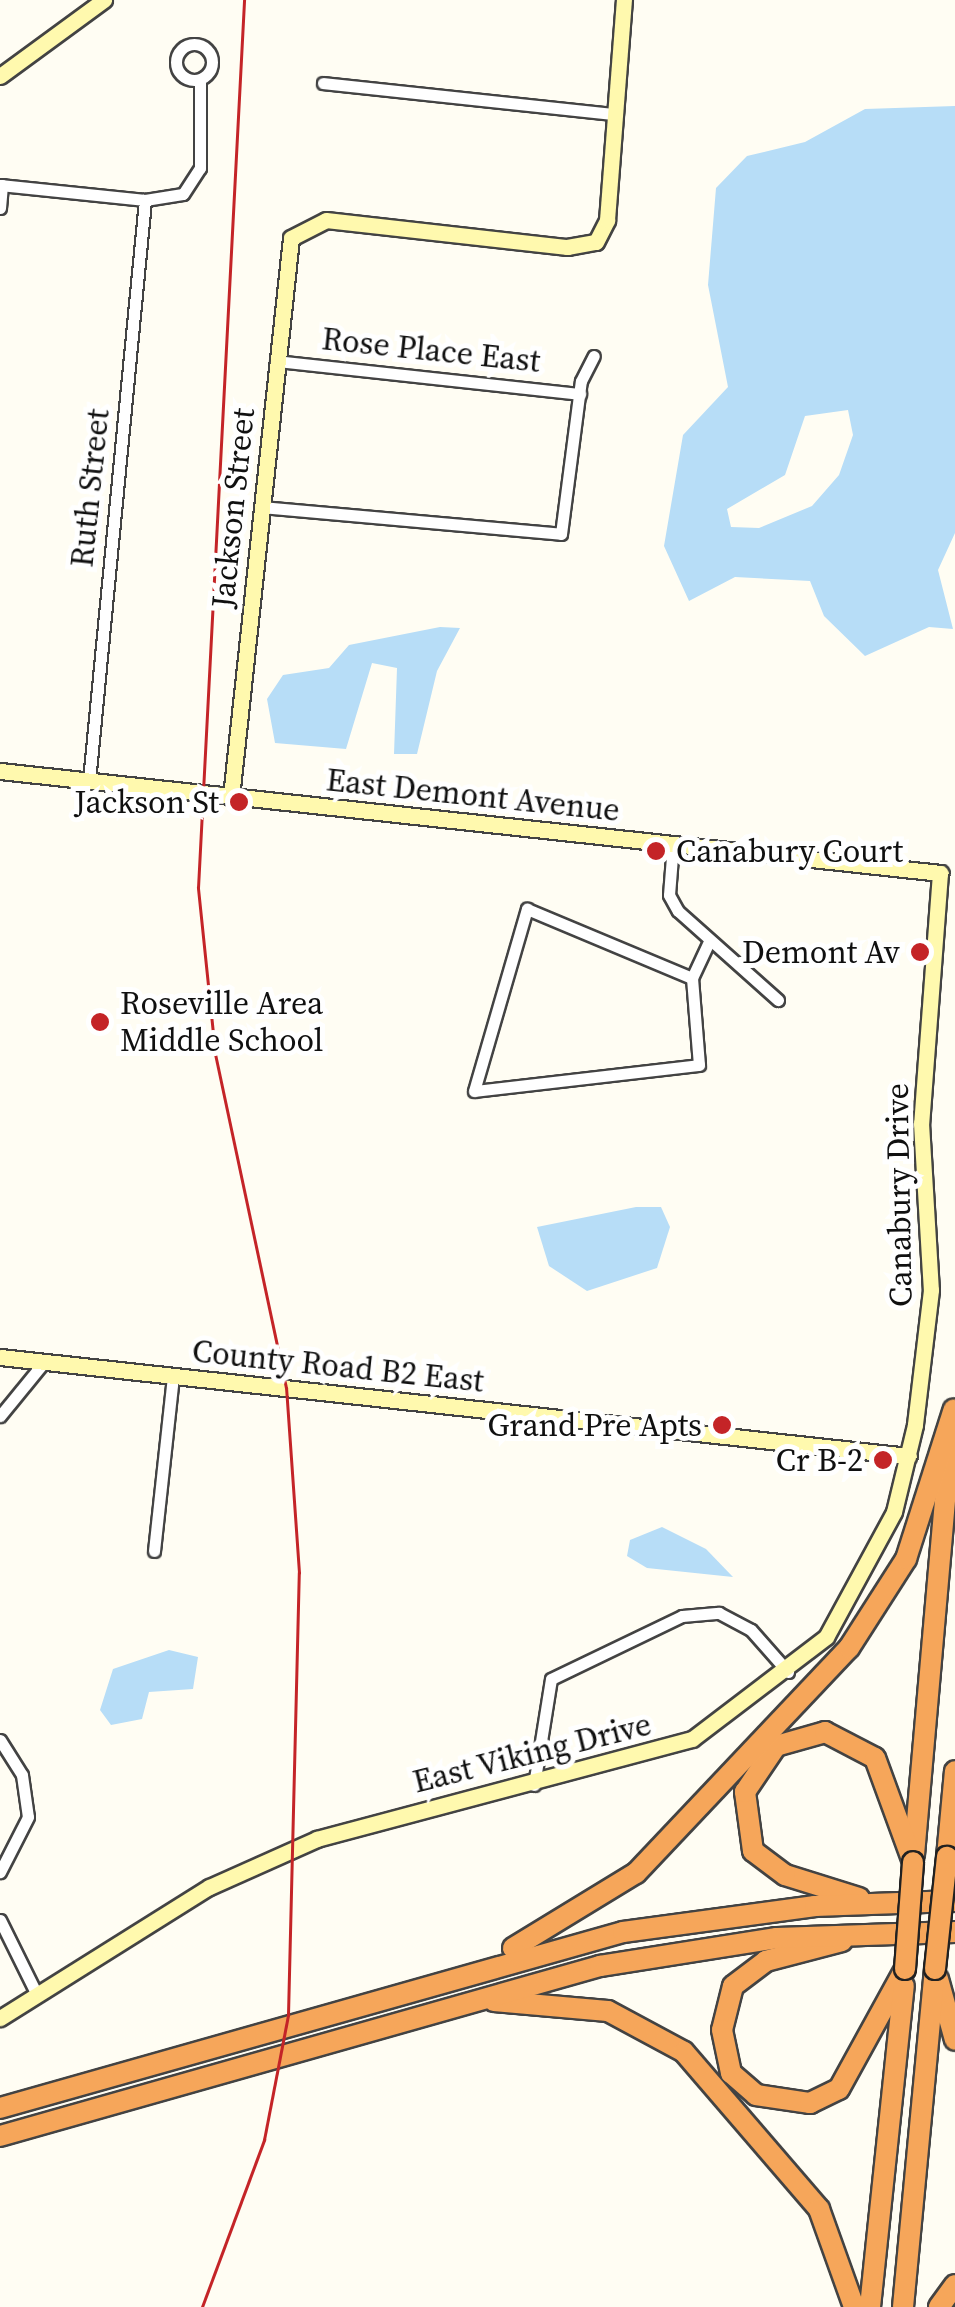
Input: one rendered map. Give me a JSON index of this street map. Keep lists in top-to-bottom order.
{
  "streets": {
    "street": [
      "Rose Place East",
      "Ruth Street",
      "Jackson Street",
      "East Demont Avenue",
      "Canabury Drive",
      "County Road B2 East",
      "East Viking Drive"
    ]
  },
  "crossings": [
    ["Rose Place East", "Jackson Street"],
    ["Ruth Street", "East Demont Avenue"],
    ["Jackson Street", "East Demont Avenue"],
    ["East Demont Avenue", "Canabury Drive"],
    ["Canabury Drive", "County Road B2 East"],
    ["Canabury Drive", "East Viking Drive"],
    ["County Road B2 East", "East Viking Drive"]
  ],
  "places": [
    "Jackson St",
    "Canabury Court",
    "Demont Av",
    "Roseville Area Middle School",
    "Grand Pre Apts",
    "Cr B-2"
  ]
}
